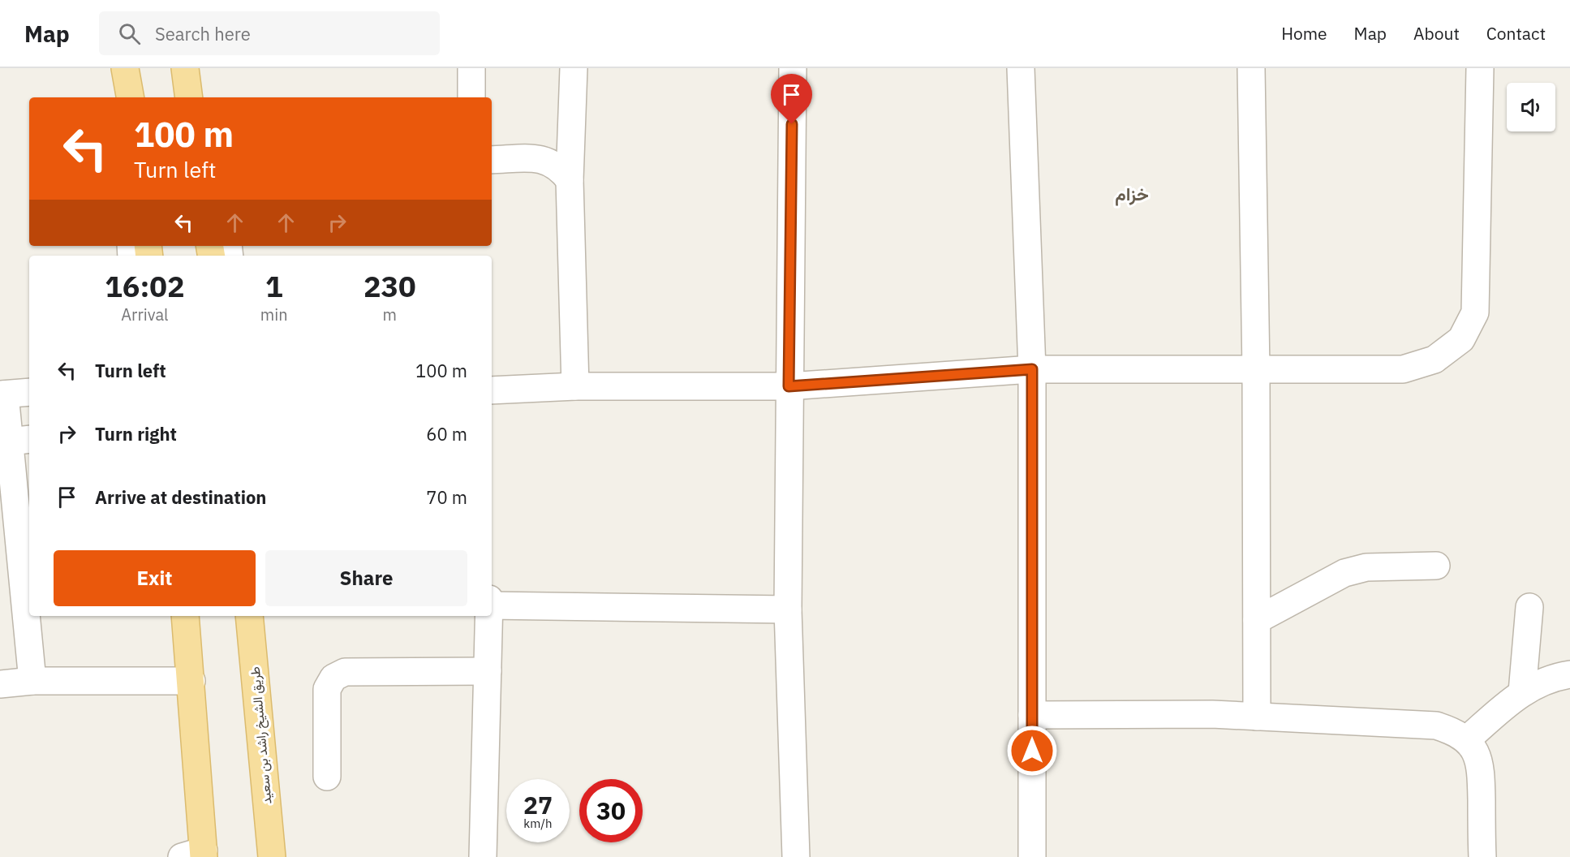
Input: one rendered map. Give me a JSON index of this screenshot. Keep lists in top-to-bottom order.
{
  "streets": {
    "main road": ["طريق الشيخ راشد بن سعيد"]
  },
  "districts": ["خزام"],
  "page": {
    "header": "Map",
    "search": "Search here",
    "nav": [
      "Home",
      "Map",
      "About",
      "Contact"
    ],
    "turn": ["100 m", "Turn left"],
    "eta": [
      "16:02",
      "Arrival",
      "1",
      "min",
      "230",
      "m"
    ],
    "list": [
      {
        "name": "Turn left",
        "value": "100 m"
      },
      {
        "name": "Turn right",
        "value": "60 m"
      },
      {
        "name": "Arrive at destination",
        "value": "70 m"
      }
    ],
    "buttons": ["Exit", "Share"],
    "speed": "27 km/h",
    "limit": "30"
  }
}
